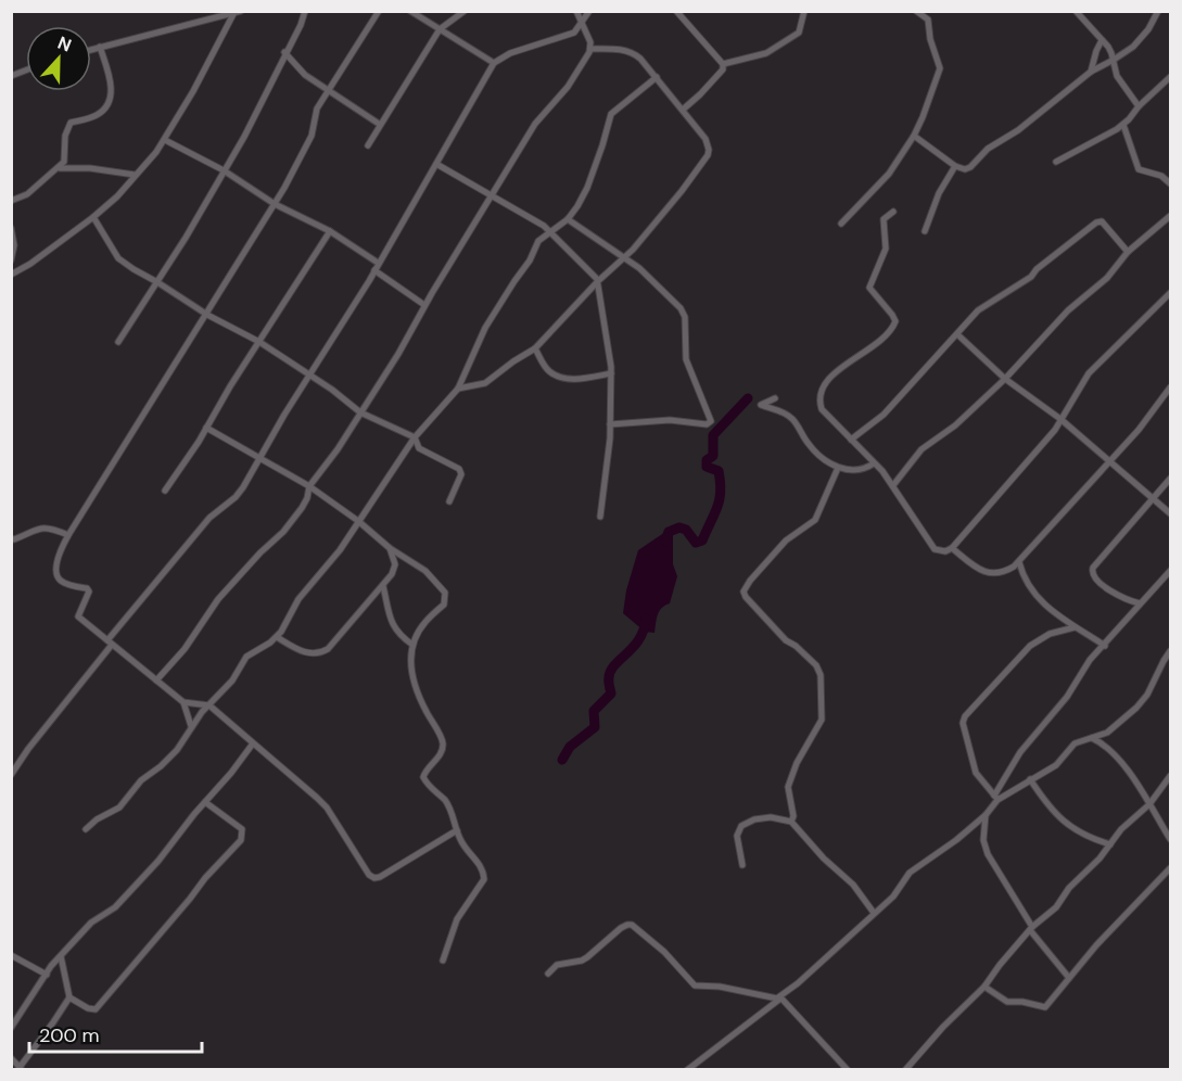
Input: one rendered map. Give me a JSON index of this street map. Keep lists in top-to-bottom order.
{
  "scale_bar": "200 m",
  "north": "top"
}
